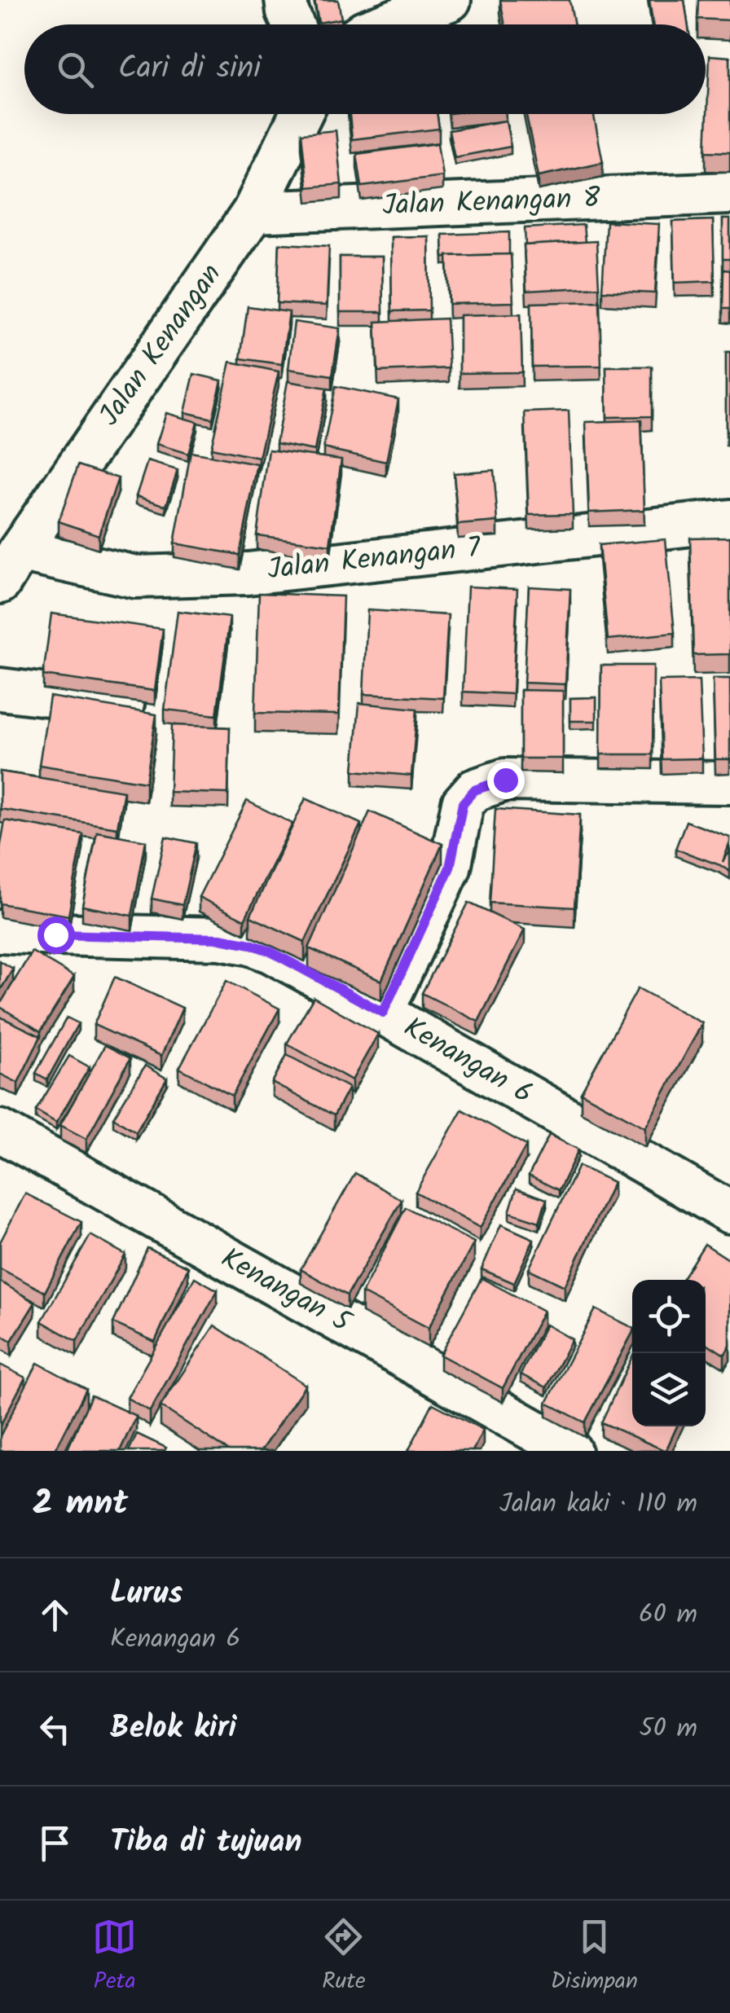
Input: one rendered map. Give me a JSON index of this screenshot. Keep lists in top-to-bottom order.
{
  "streets": {
    "street": [
      "Jalan Kenangan 8",
      "Jalan Kenangan",
      "Jalan Kenangan 7",
      "Kenangan 6",
      "Kenangan 5"
    ]
  },
  "crossings": [
    ["Jalan Kenangan 8", "Jalan Kenangan"],
    ["Jalan Kenangan", "Jalan Kenangan 7"]
  ],
  "page": {
    "search": "Cari di sini",
    "heading": ["2 mnt", "Jalan kaki · 110 m"],
    "list": [
      ["Lurus", "Kenangan 6", "60 m"],
      ["Belok kiri", "50 m"],
      "Tiba di tujuan"
    ],
    "nav": ["Peta", "Rute", "Disimpan"]
  }
}
